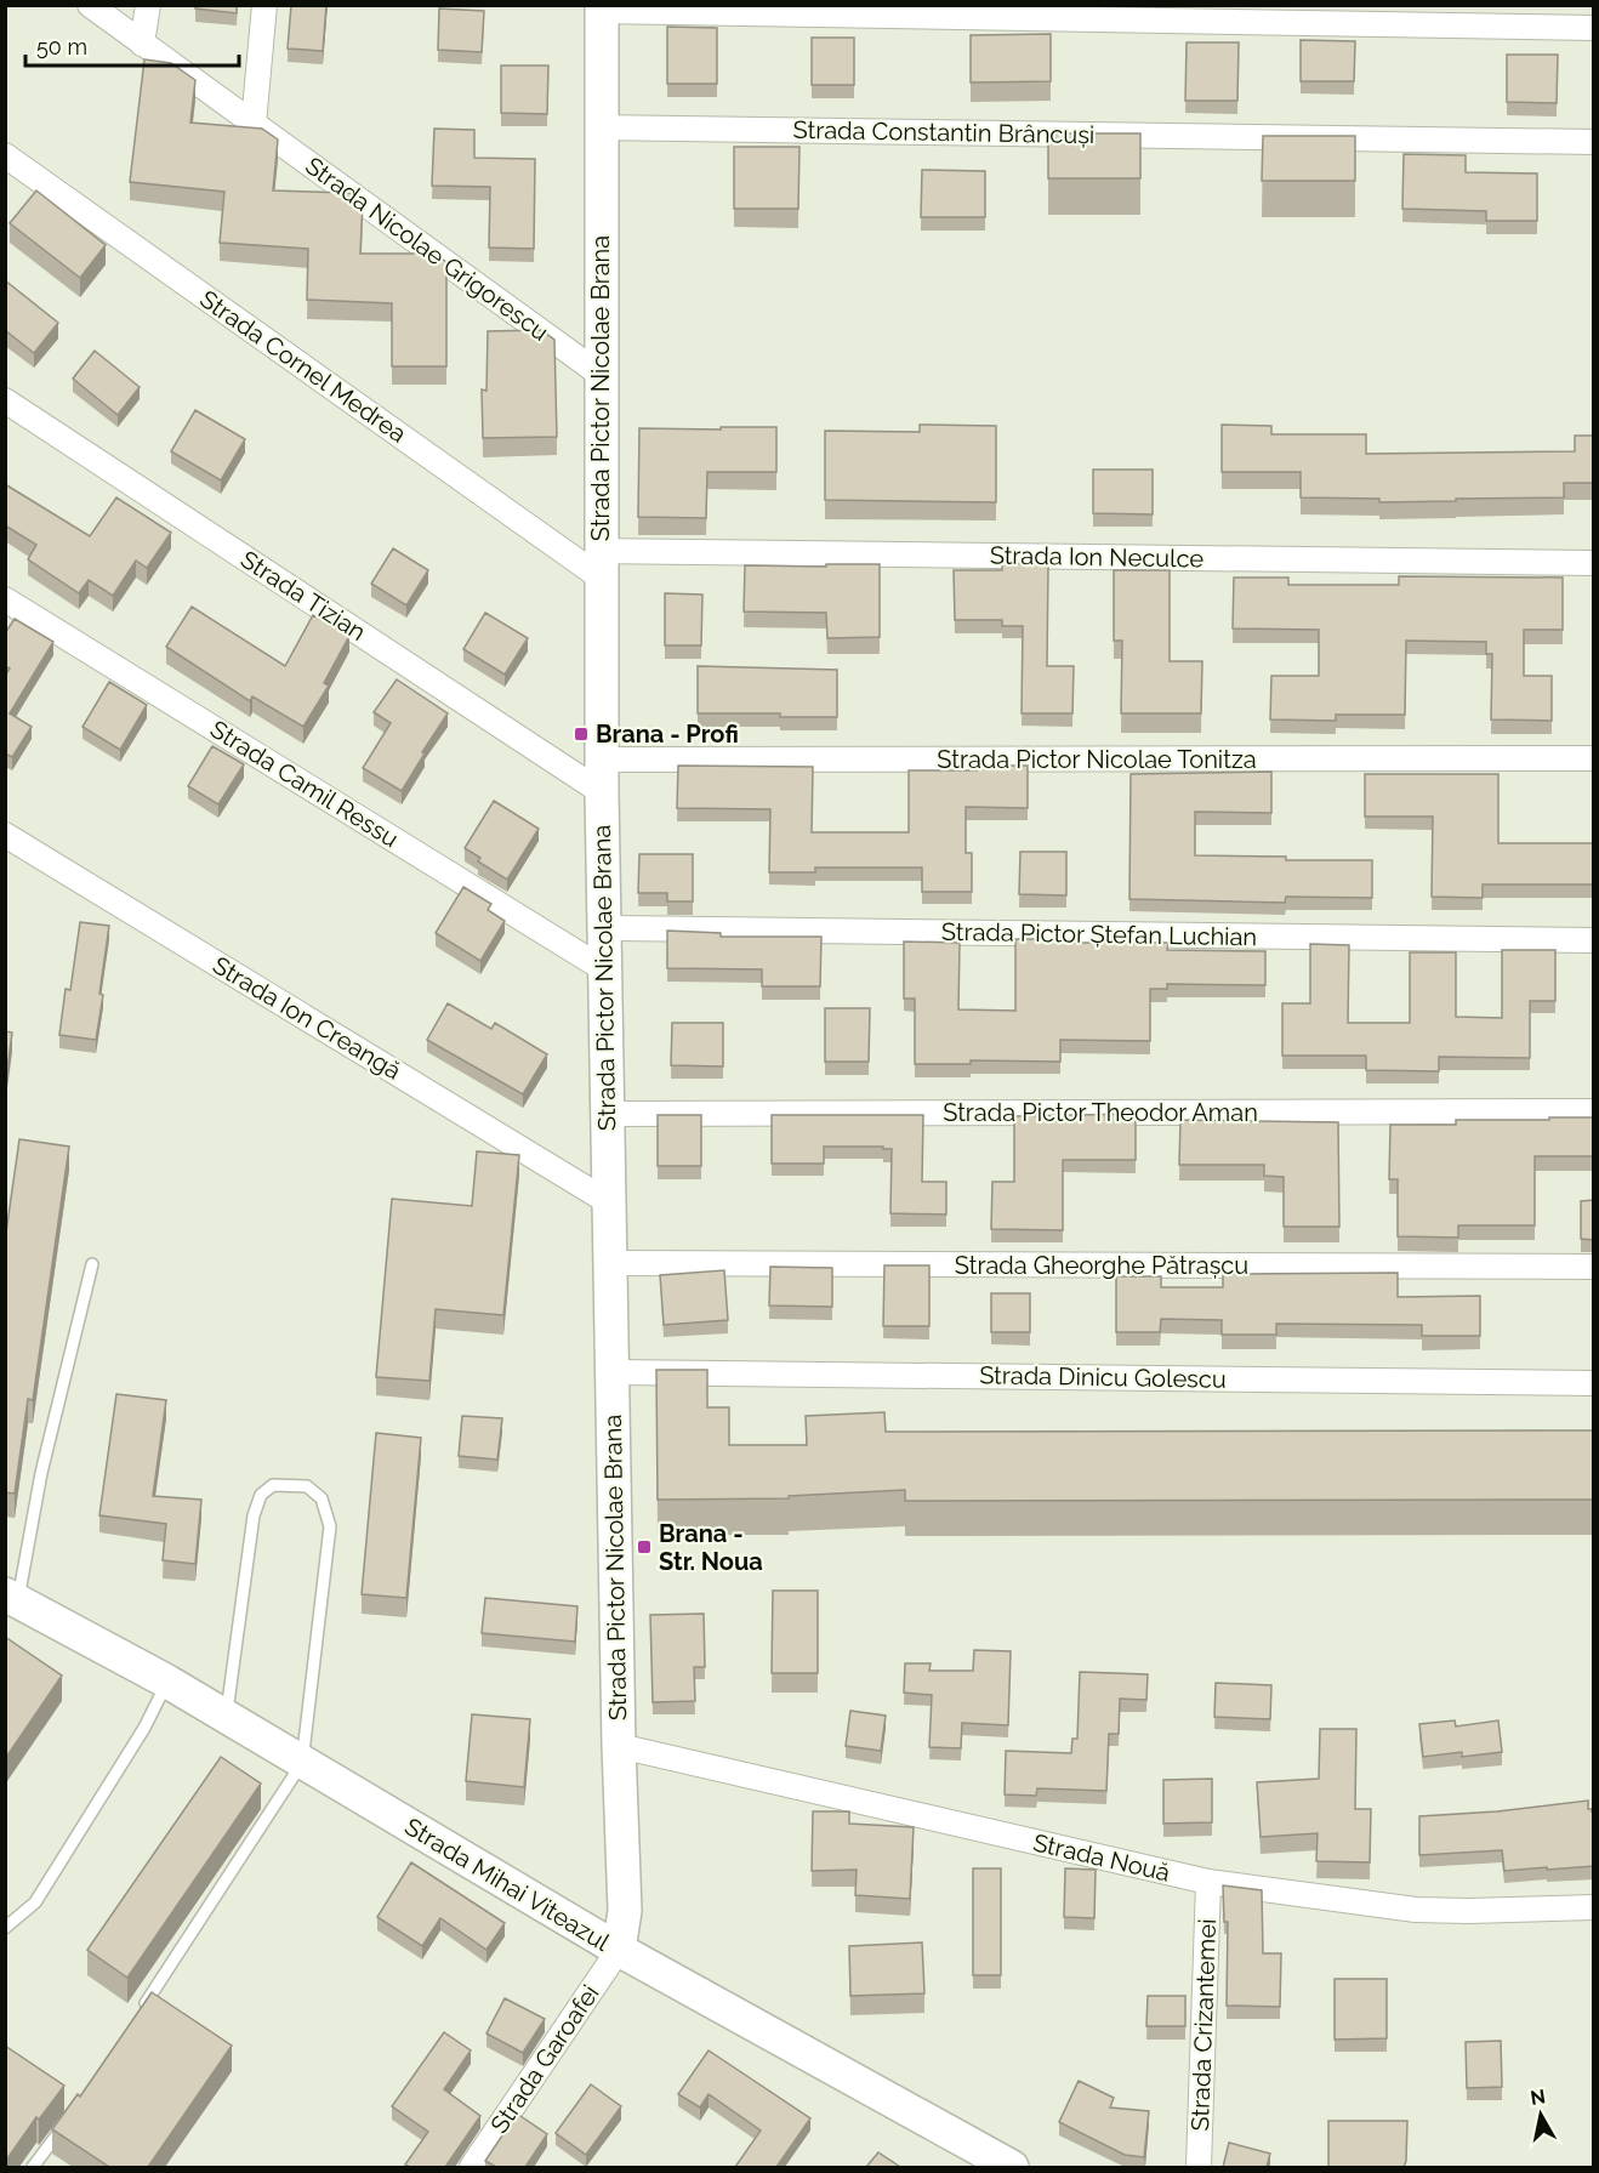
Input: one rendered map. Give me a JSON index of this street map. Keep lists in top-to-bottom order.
{
  "streets": {
    "street": [
      "Strada Constantin Brâncuși",
      "Strada Nicolae Grigorescu",
      "Strada Cornel Medrea",
      "Strada Pictor Nicolae Brana",
      "Strada Ion Neculce",
      "Strada Tizian",
      "Strada Pictor Nicolae Tonitza",
      "Strada Camil Ressu",
      "Strada Pictor Ștefan Luchian",
      "Strada Ion Creangă",
      "Strada Pictor Theodor Aman",
      "Strada Gheorghe Pătrașcu",
      "Strada Dinicu Golescu",
      "Strada Nouă",
      "Strada Mihai Viteazul",
      "Strada Crizantemei",
      "Strada Garoafei"
    ]
  },
  "crossings": [
    ["Strada Constantin Brâncuși", "Strada Pictor Nicolae Brana"],
    ["Strada Nicolae Grigorescu", "Strada Pictor Nicolae Brana"],
    ["Strada Cornel Medrea", "Strada Pictor Nicolae Brana"],
    ["Strada Cornel Medrea", "Strada Ion Neculce"],
    ["Strada Pictor Nicolae Brana", "Strada Ion Neculce"],
    ["Strada Pictor Nicolae Brana", "Strada Tizian"],
    ["Strada Pictor Nicolae Brana", "Strada Pictor Nicolae Tonitza"],
    ["Strada Pictor Nicolae Brana", "Strada Camil Ressu"],
    ["Strada Pictor Nicolae Brana", "Strada Pictor Ștefan Luchian"],
    ["Strada Pictor Nicolae Brana", "Strada Ion Creangă"],
    ["Strada Pictor Nicolae Brana", "Strada Pictor Theodor Aman"],
    ["Strada Pictor Nicolae Brana", "Strada Gheorghe Pătrașcu"],
    ["Strada Pictor Nicolae Brana", "Strada Dinicu Golescu"],
    ["Strada Pictor Nicolae Brana", "Strada Nouă"],
    ["Strada Pictor Nicolae Brana", "Strada Mihai Viteazul"],
    ["Strada Pictor Nicolae Brana", "Strada Garoafei"],
    ["Strada Nouă", "Strada Crizantemei"],
    ["Strada Mihai Viteazul", "Strada Garoafei"]
  ],
  "places": {
    "transit": ["Brana - Profi", "Brana - Str. Noua"]
  },
  "scale_bar": "50 m",
  "north": "top"
}
